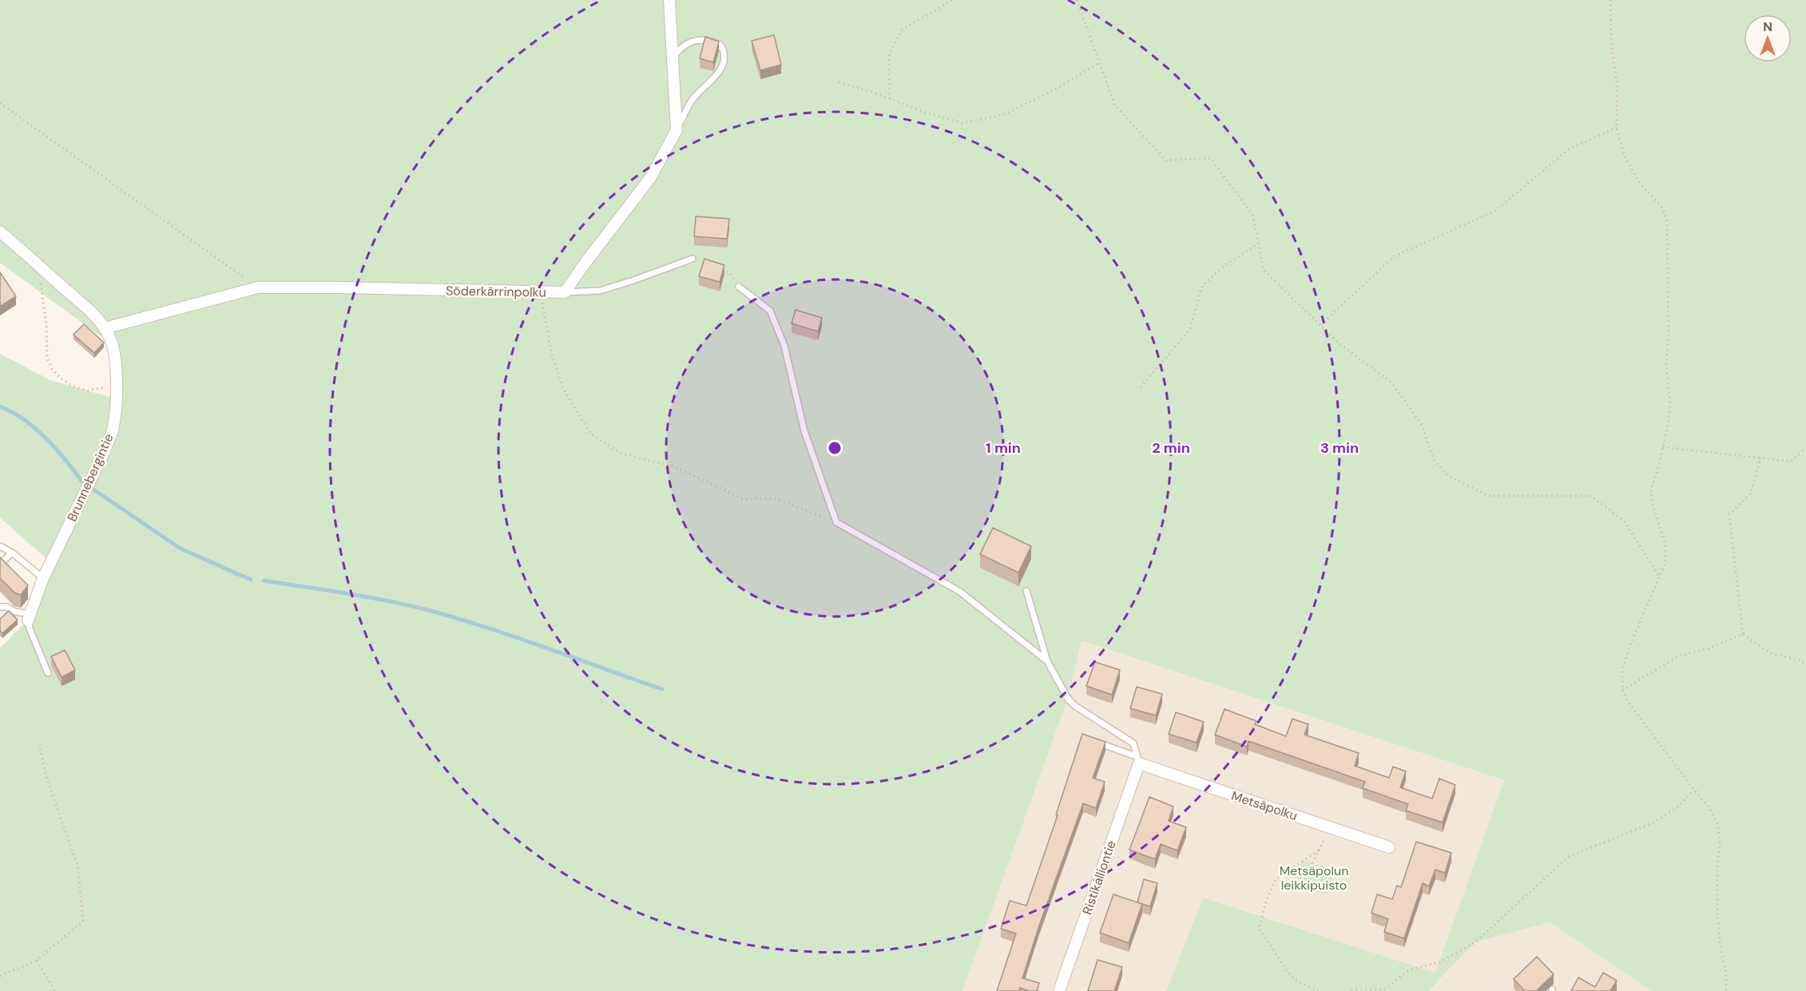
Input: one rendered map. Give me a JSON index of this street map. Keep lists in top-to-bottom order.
{
  "streets": {
    "street": [
      "Söderkärrinpolku",
      "Brunnebergintie",
      "Metsäpolku",
      "Ristikalliontie"
    ]
  },
  "crossings": [
    ["Söderkärrinpolku", "Brunnebergintie"],
    ["Metsäpolku", "Ristikalliontie"]
  ],
  "parks": ["Metsäpolun leikkipuisto"],
  "north": "top",
  "rings": ["1 min", "2 min", "3 min"]
}
